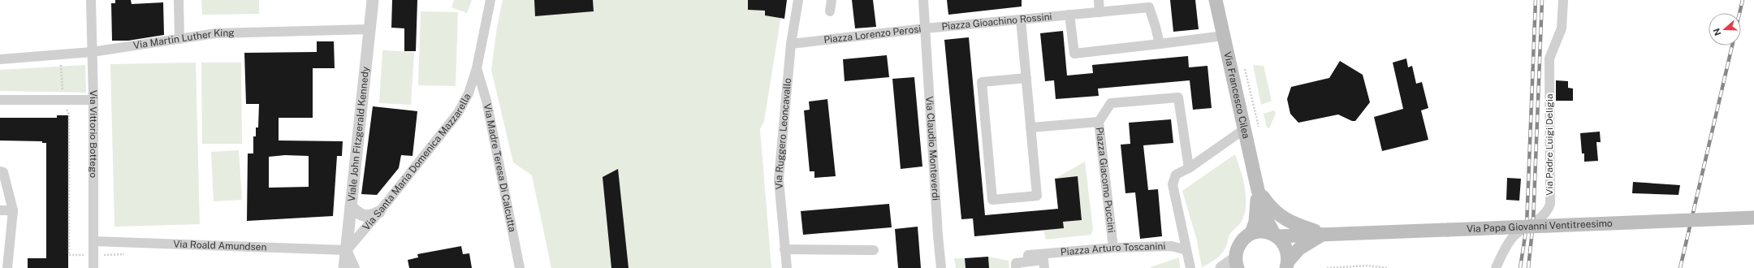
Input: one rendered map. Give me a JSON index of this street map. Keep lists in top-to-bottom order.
{
  "streets": {
    "main road": ["Via Francesco Cilea", "Via Papa Giovanni Ventitreesimo"],
    "street": [
      "Piazza Gioachino Rossini",
      "Piazza Lorenzo Perosi",
      "Via Martin Luther King",
      "Via Vittorio Bottego",
      "Viale John Fitzgerald Kennedy",
      "Via Ruggero Leoncavallo",
      "Via Padre Luigi Deligia",
      "Via Claudio Monteverdi",
      "Via Santa Maria Domenica Mazzarella",
      "Via Madre Teresa Di Calcutta",
      "Piazza Giacomo Puccini",
      "Via Roald Amundsen",
      "Piazza Arturo Toscanini"
    ]
  },
  "crossings": [
    ["Piazza Gioachino Rossini", "Piazza Lorenzo Perosi"],
    ["Piazza Gioachino Rossini", "Via Claudio Monteverdi"],
    ["Piazza Lorenzo Perosi", "Via Ruggero Leoncavallo"],
    ["Piazza Lorenzo Perosi", "Via Claudio Monteverdi"],
    ["Via Martin Luther King", "Via Vittorio Bottego"],
    ["Via Martin Luther King", "Viale John Fitzgerald Kennedy"],
    ["Via Francesco Cilea", "Via Papa Giovanni Ventitreesimo"],
    ["Via Vittorio Bottego", "Via Roald Amundsen"],
    ["Viale John Fitzgerald Kennedy", "Via Santa Maria Domenica Mazzarella"],
    ["Viale John Fitzgerald Kennedy", "Via Roald Amundsen"],
    ["Via Santa Maria Domenica Mazzarella", "Via Madre Teresa Di Calcutta"],
    ["Via Santa Maria Domenica Mazzarella", "Via Roald Amundsen"],
    ["Piazza Giacomo Puccini", "Piazza Arturo Toscanini"]
  ],
  "north": "left"
}
